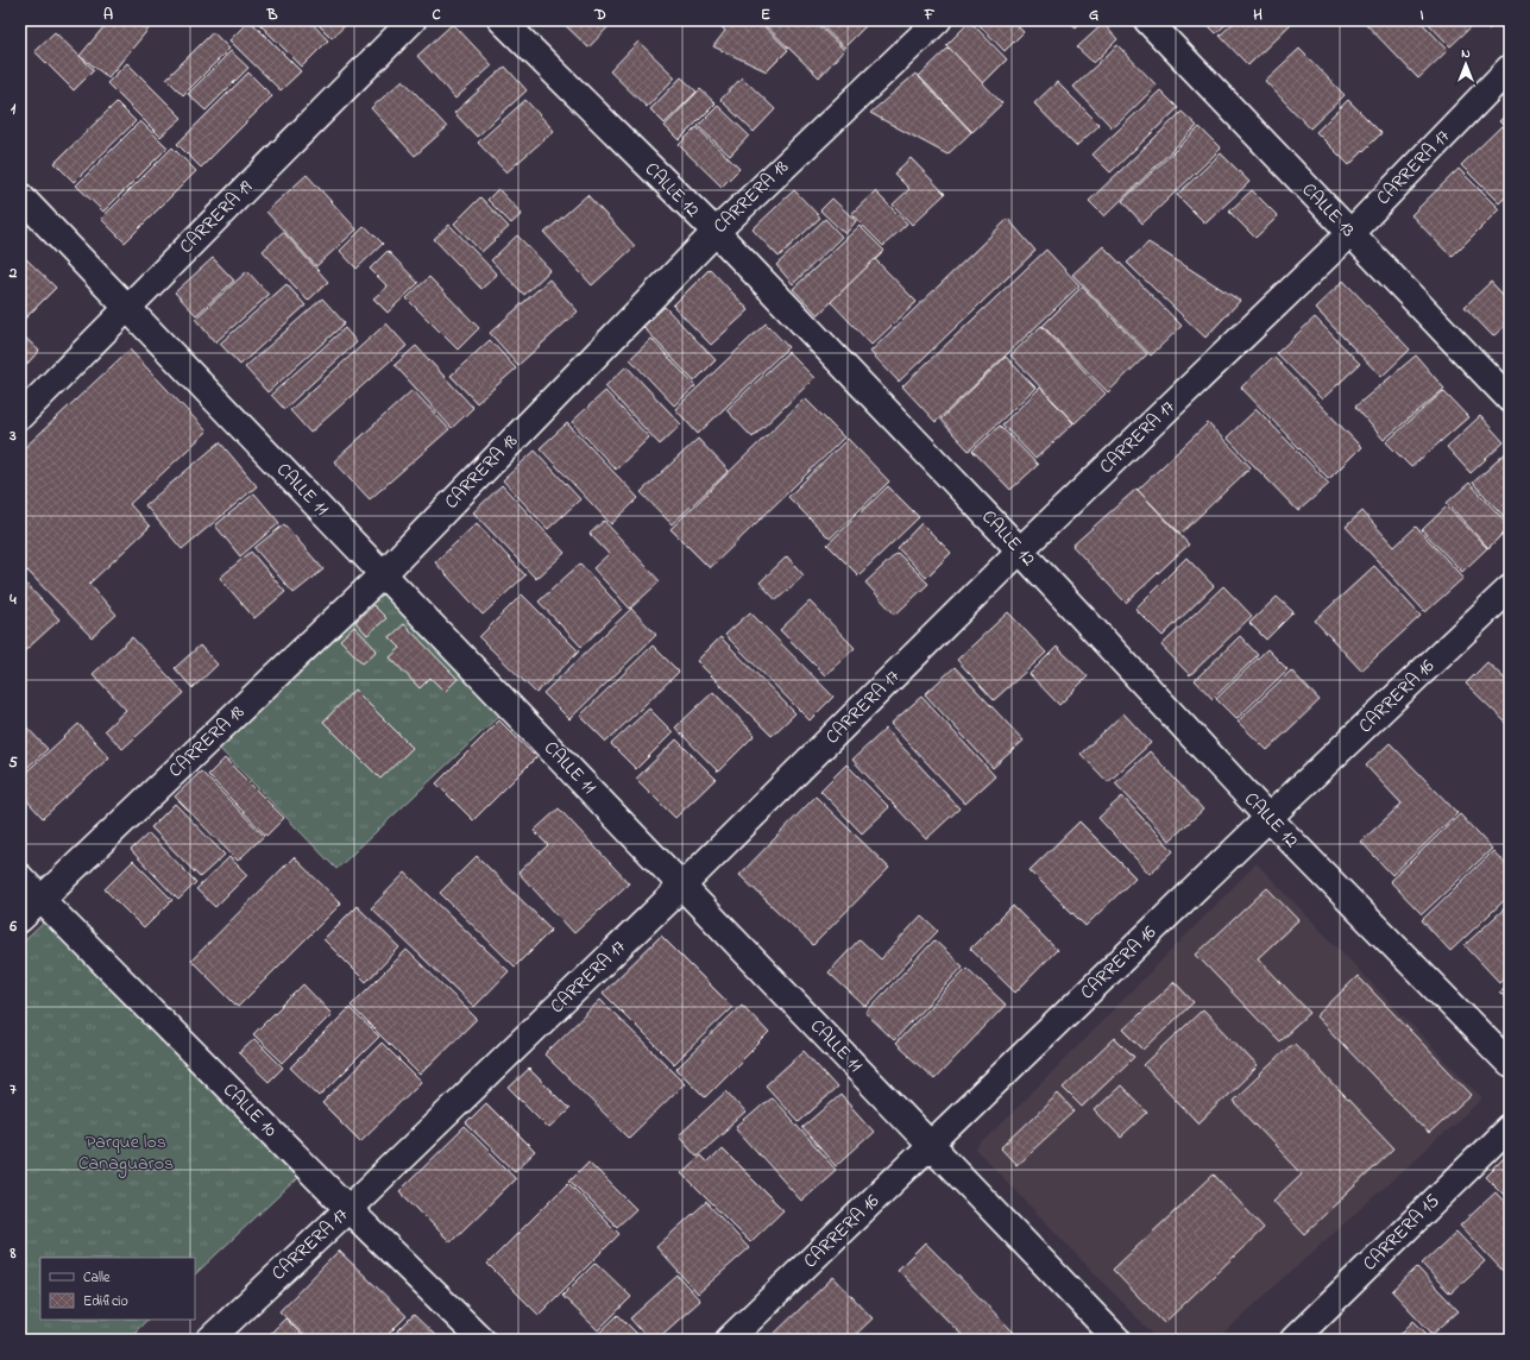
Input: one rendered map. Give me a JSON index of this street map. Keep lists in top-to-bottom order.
{
  "streets": {
    "street": [
      "CARRERA 17",
      "CALLE 12",
      "CARRERA 18",
      "CALLE 13",
      "CARRERA 19",
      "CALLE 11",
      "CARRERA 16",
      "CALLE 10",
      "CARRERA 15"
    ]
  },
  "crossings": [
    ["CARRERA 17", "CALLE 12"],
    ["CARRERA 17", "CALLE 13"],
    ["CARRERA 17", "CALLE 11"],
    ["CARRERA 17", "CALLE 10"],
    ["CALLE 12", "CARRERA 18"],
    ["CALLE 12", "CARRERA 16"],
    ["CARRERA 18", "CALLE 11"],
    ["CARRERA 18", "CALLE 10"],
    ["CARRERA 19", "CALLE 11"],
    ["CALLE 11", "CARRERA 16"]
  ],
  "parks": ["Parque los Canaguaros"],
  "legend": ["Calle", "Edificio"],
  "north": "top",
  "grid": {
    "columns": [
      "A",
      "B",
      "C",
      "D",
      "E",
      "F",
      "G",
      "H",
      "I"
    ],
    "rows": [
      "1",
      "2",
      "3",
      "4",
      "5",
      "6",
      "7",
      "8"
    ]
  }
}
